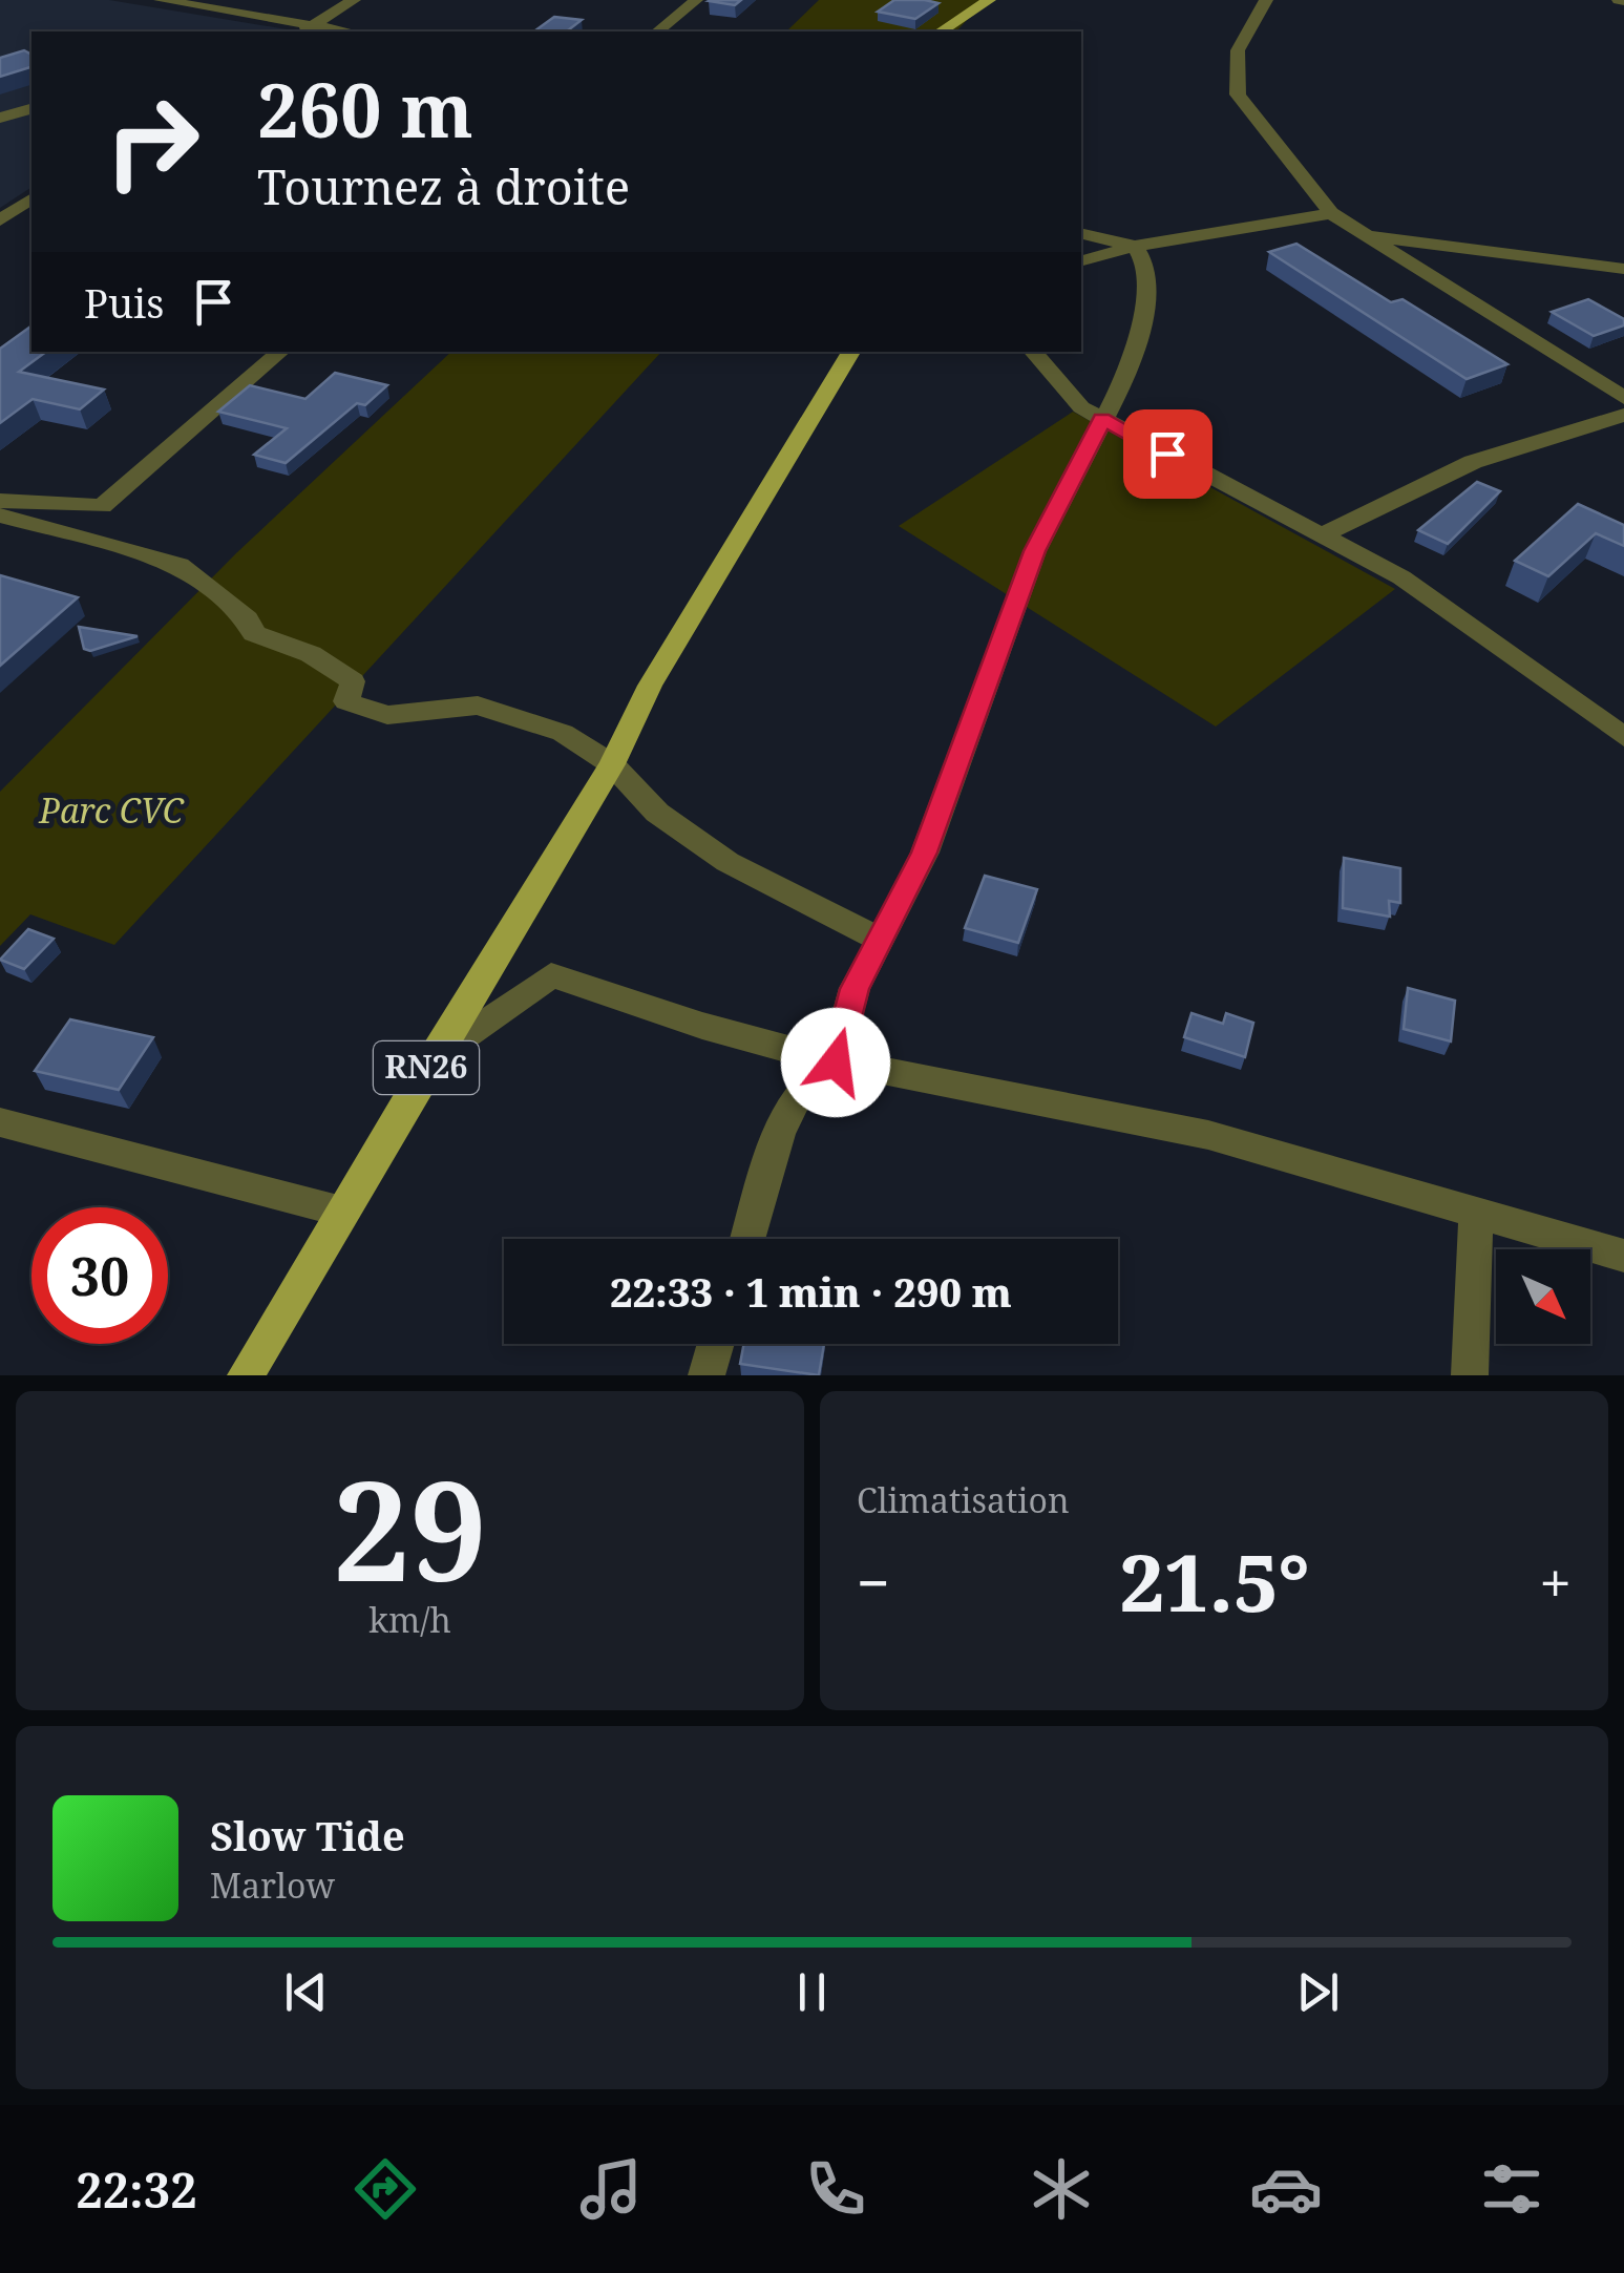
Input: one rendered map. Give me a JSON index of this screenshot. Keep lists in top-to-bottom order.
{
  "streets": {
    "main road": ["RN26"]
  },
  "parks": ["Parc CVC"],
  "north": "bottom right",
  "page": {
    "turn": ["260 m", "Tournez à droite"],
    "then": "Puis",
    "limit": "30",
    "trip": "22:33 · 1 min · 290 m",
    "tile": [
      ["29", "km/h"],
      "Climatisation"
    ],
    "heat": ["−", "21.5°", "+"],
    "song": ["Slow Tide", "Marlow"],
    "tabs": "22:32"
  }
}
